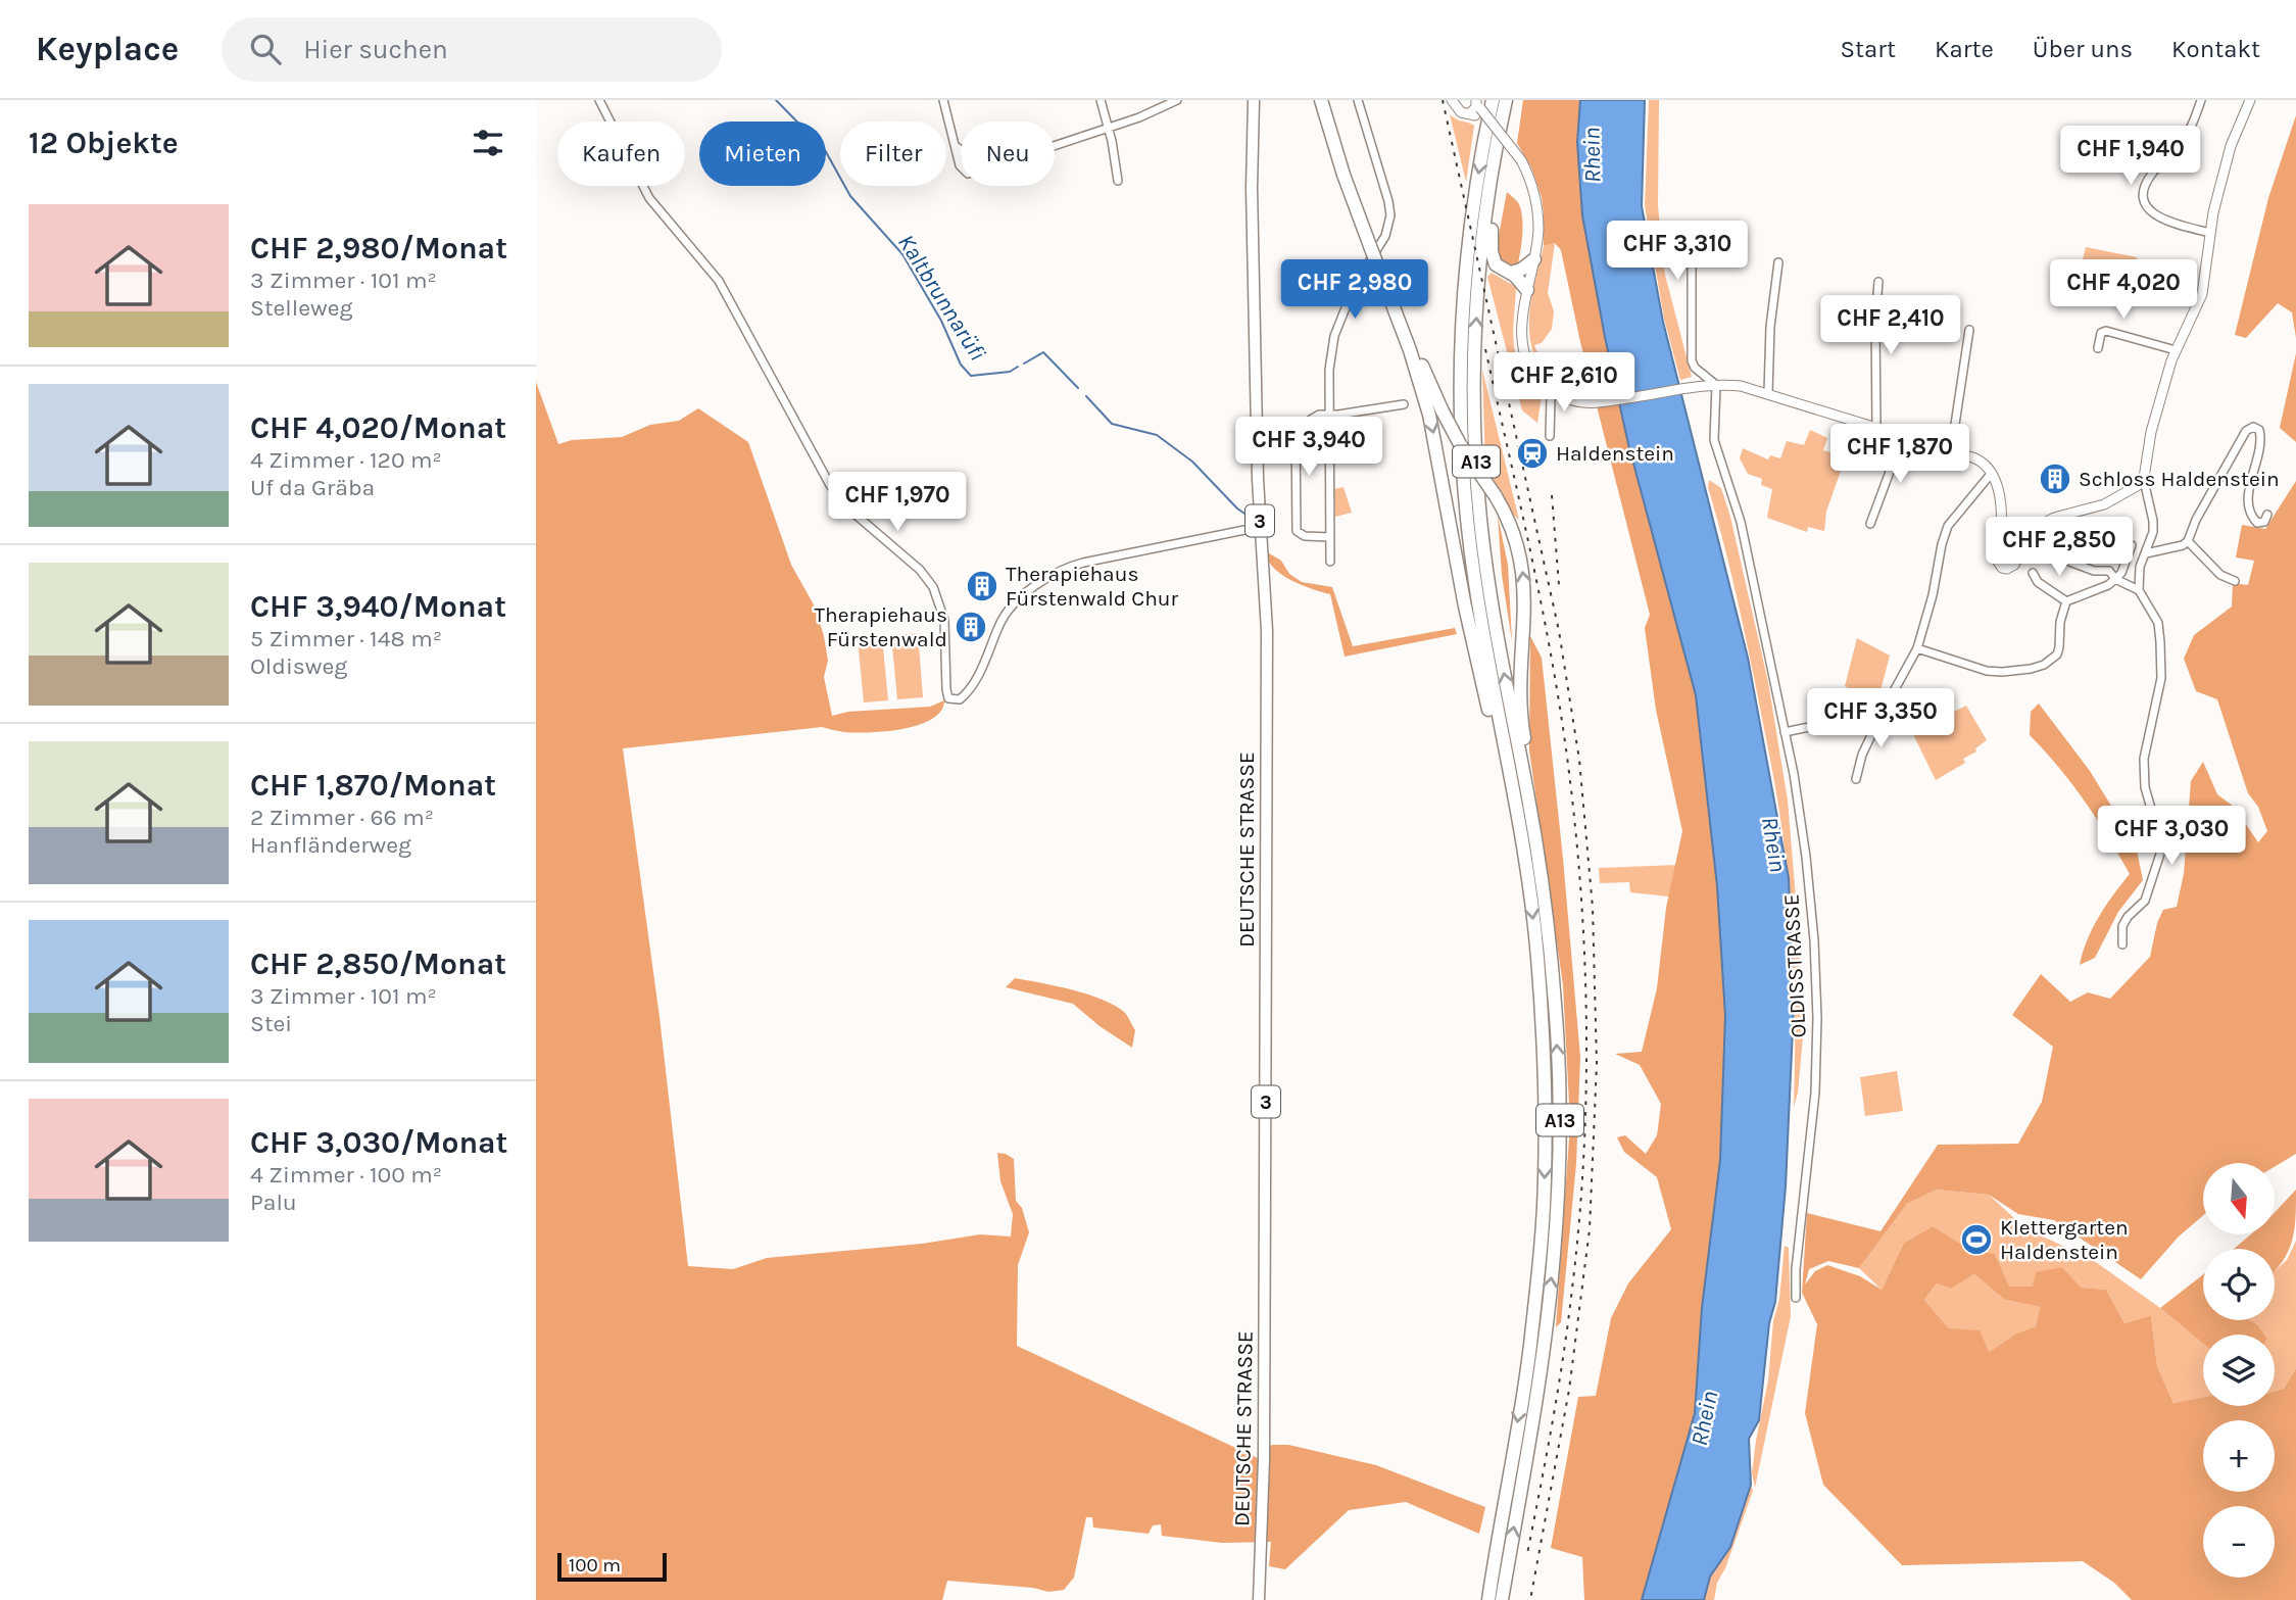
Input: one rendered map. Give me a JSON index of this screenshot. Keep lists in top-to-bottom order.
{
  "streets": {
    "highway": ["A13"],
    "main road": ["3", "DEUTSCHE STRASSE"],
    "street": ["OLDISSTRASSE"]
  },
  "water": ["Rhein", "Kaltbrunnarüfi"],
  "places": {
    "station": ["Haldenstein"],
    "building": ["Schloss Haldenstein", "Therapiehaus Fürstenwald Chur", "Therapiehaus Fürstenwald"],
    "sports": ["Klettergarten Haldenstein"]
  },
  "scale_bar": "100 m",
  "north": "bottom",
  "page": {
    "header": "Keyplace",
    "search": "Hier suchen",
    "nav": [
      "Start",
      "Karte",
      "Über uns",
      "Kontakt"
    ],
    "heading": "12 Objekte",
    "chip": [
      "Kaufen",
      "Mieten",
      "Filter",
      "Neu"
    ],
    "price": [
      "CHF 1,940",
      "CHF 3,310",
      "CHF 2,980",
      "CHF 4,020",
      "CHF 2,410",
      "CHF 2,610",
      "CHF 3,940",
      "CHF 1,870",
      "CHF 1,970",
      "CHF 2,850",
      "CHF 3,350",
      "CHF 3,030"
    ],
    "list": [
      {
        "name": "CHF 2,980/Monat",
        "note": "3 Zimmer · 101 m² · Stelleweg"
      },
      {
        "name": "CHF 4,020/Monat",
        "note": "4 Zimmer · 120 m² · Uf da Gräba"
      },
      {
        "name": "CHF 3,940/Monat",
        "note": "5 Zimmer · 148 m² · Oldisweg"
      },
      {
        "name": "CHF 1,870/Monat",
        "note": "2 Zimmer · 66 m² · Hanfländerweg"
      },
      {
        "name": "CHF 2,850/Monat",
        "note": "3 Zimmer · 101 m² · Stei"
      },
      {
        "name": "CHF 3,030/Monat",
        "note": "4 Zimmer · 100 m² · Palu"
      }
    ],
    "map_buttons": ["+", "−"],
    "scale": "100 m"
  }
}
